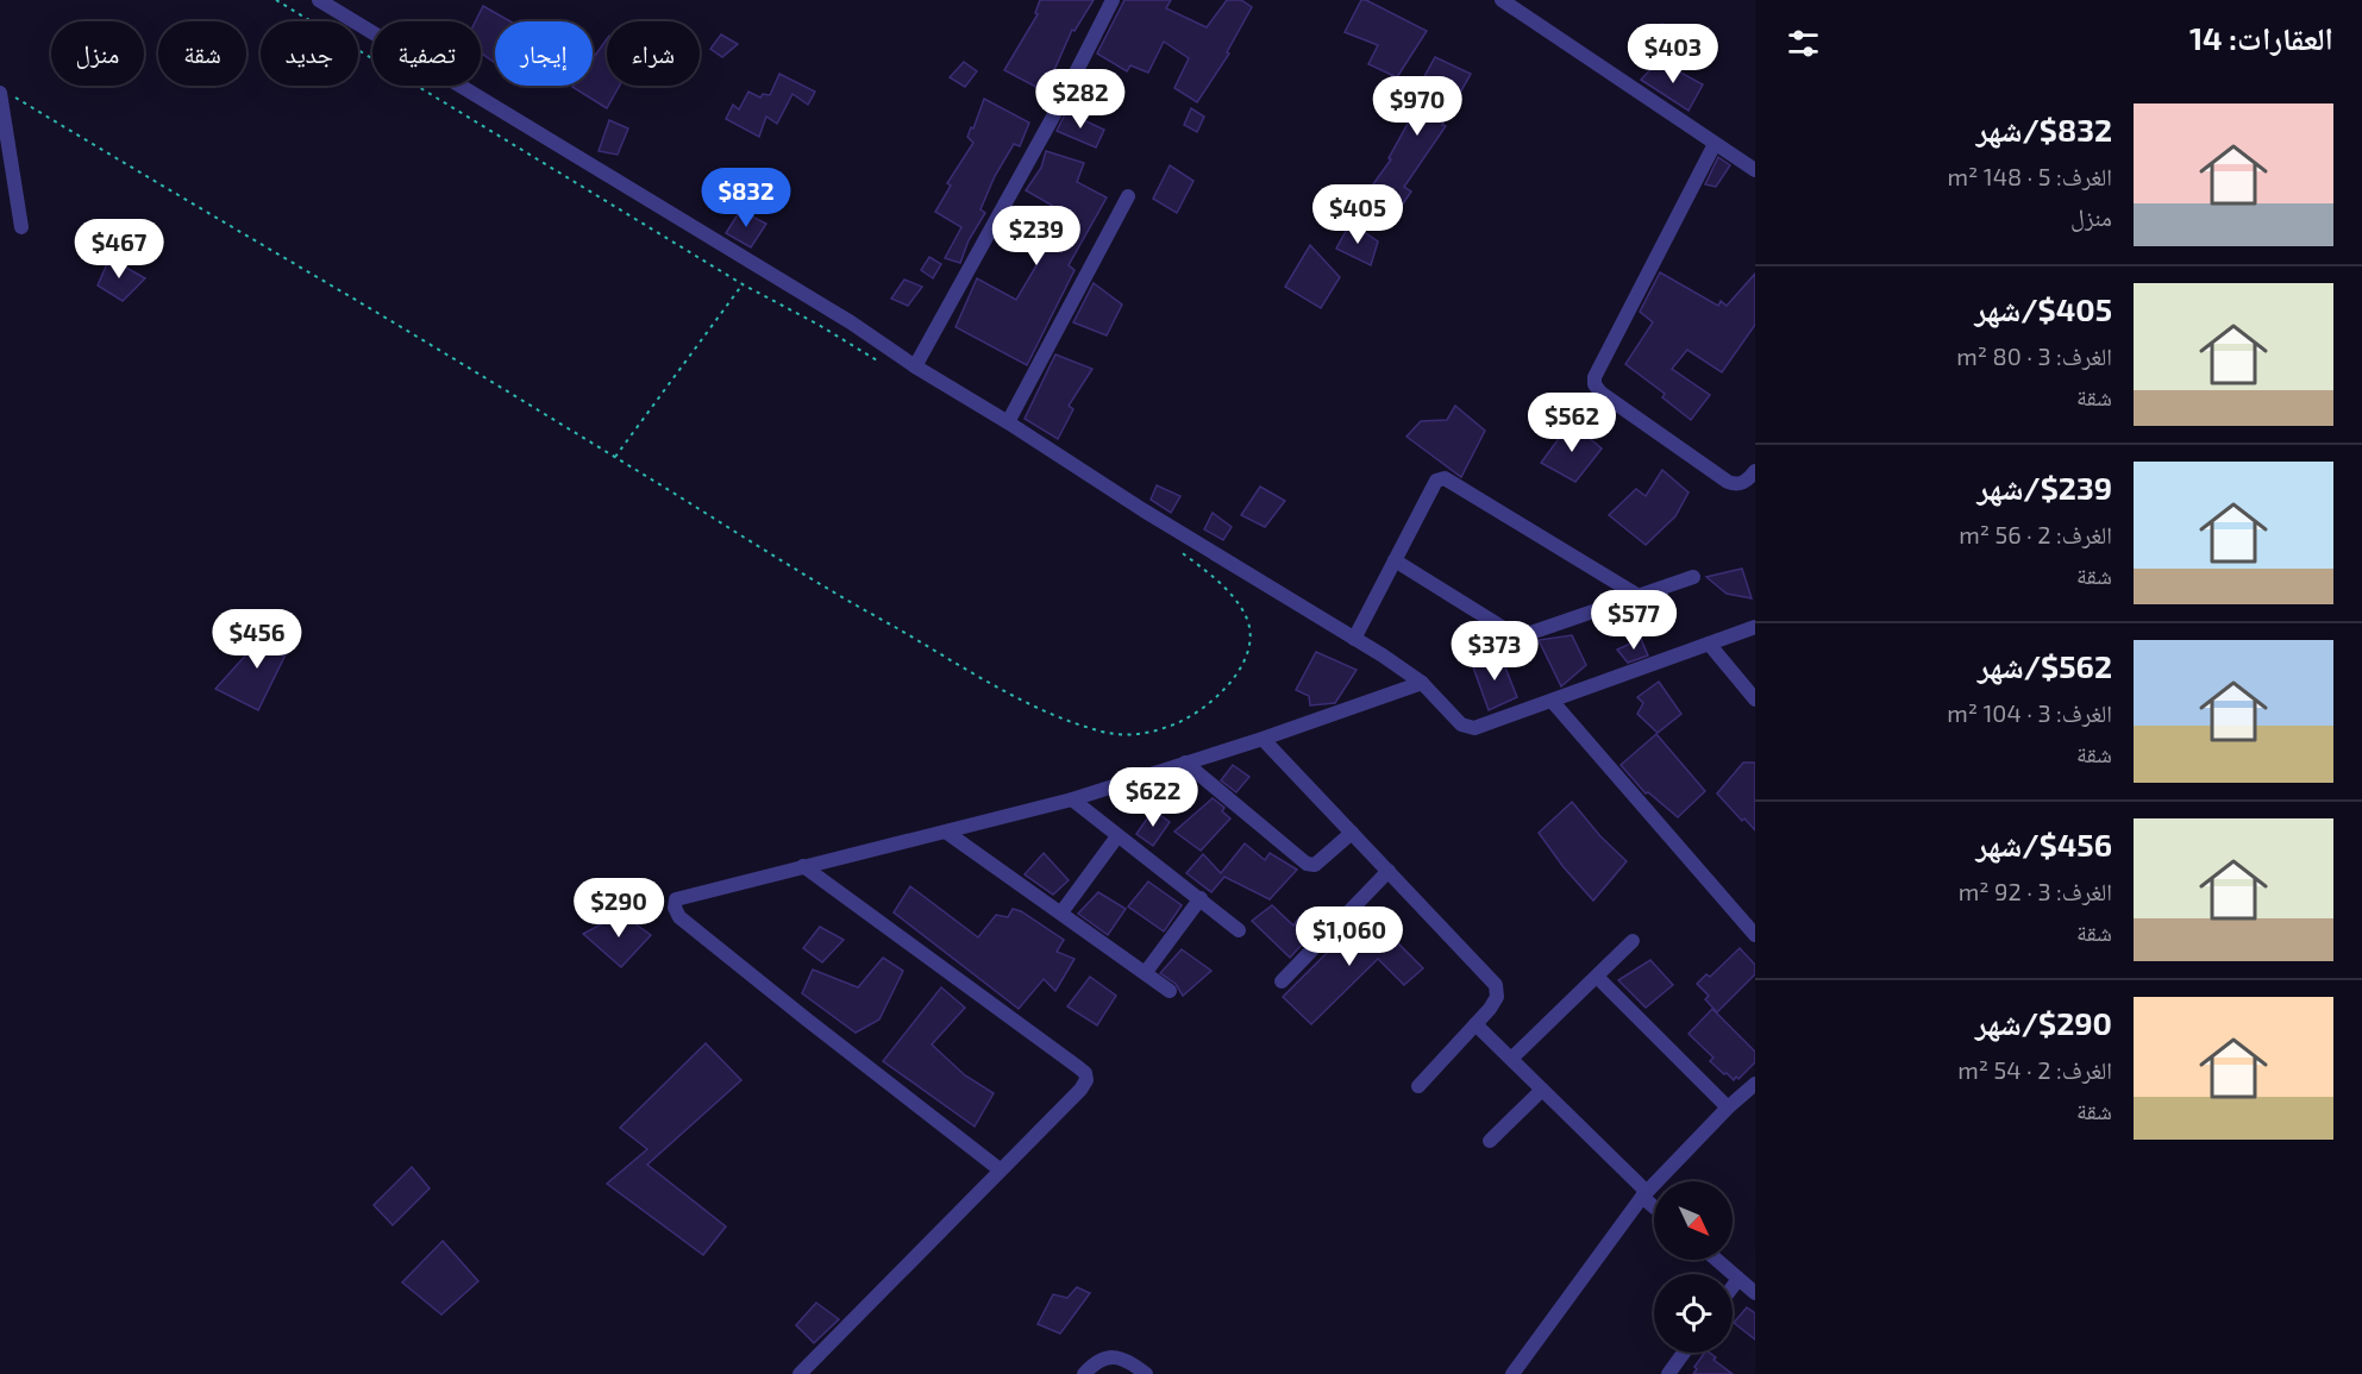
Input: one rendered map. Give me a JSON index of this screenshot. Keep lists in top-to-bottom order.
{
  "north": "bottom right",
  "page": {
    "heading": "العقارات: 14",
    "chip": [
      "شراء",
      "إيجار",
      "تصفية",
      "جديد",
      "شقة",
      "منزل"
    ],
    "price": [
      "$403",
      "$282",
      "$970",
      "$832",
      "$405",
      "$239",
      "$467",
      "$562",
      "$577",
      "$456",
      "$373",
      "$622",
      "$290",
      "$1,060"
    ],
    "list": [
      {
        "name": "$832/شهر",
        "note": "الغرف: 5 · 148 m² · منزل"
      },
      {
        "name": "$405/شهر",
        "note": "الغرف: 3 · 80 m² · شقة"
      },
      {
        "name": "$239/شهر",
        "note": "الغرف: 2 · 56 m² · شقة"
      },
      {
        "name": "$562/شهر",
        "note": "الغرف: 3 · 104 m² · شقة"
      },
      {
        "name": "$456/شهر",
        "note": "الغرف: 3 · 92 m² · شقة"
      },
      {
        "name": "$290/شهر",
        "note": "الغرف: 2 · 54 m² · شقة"
      }
    ]
  }
}
